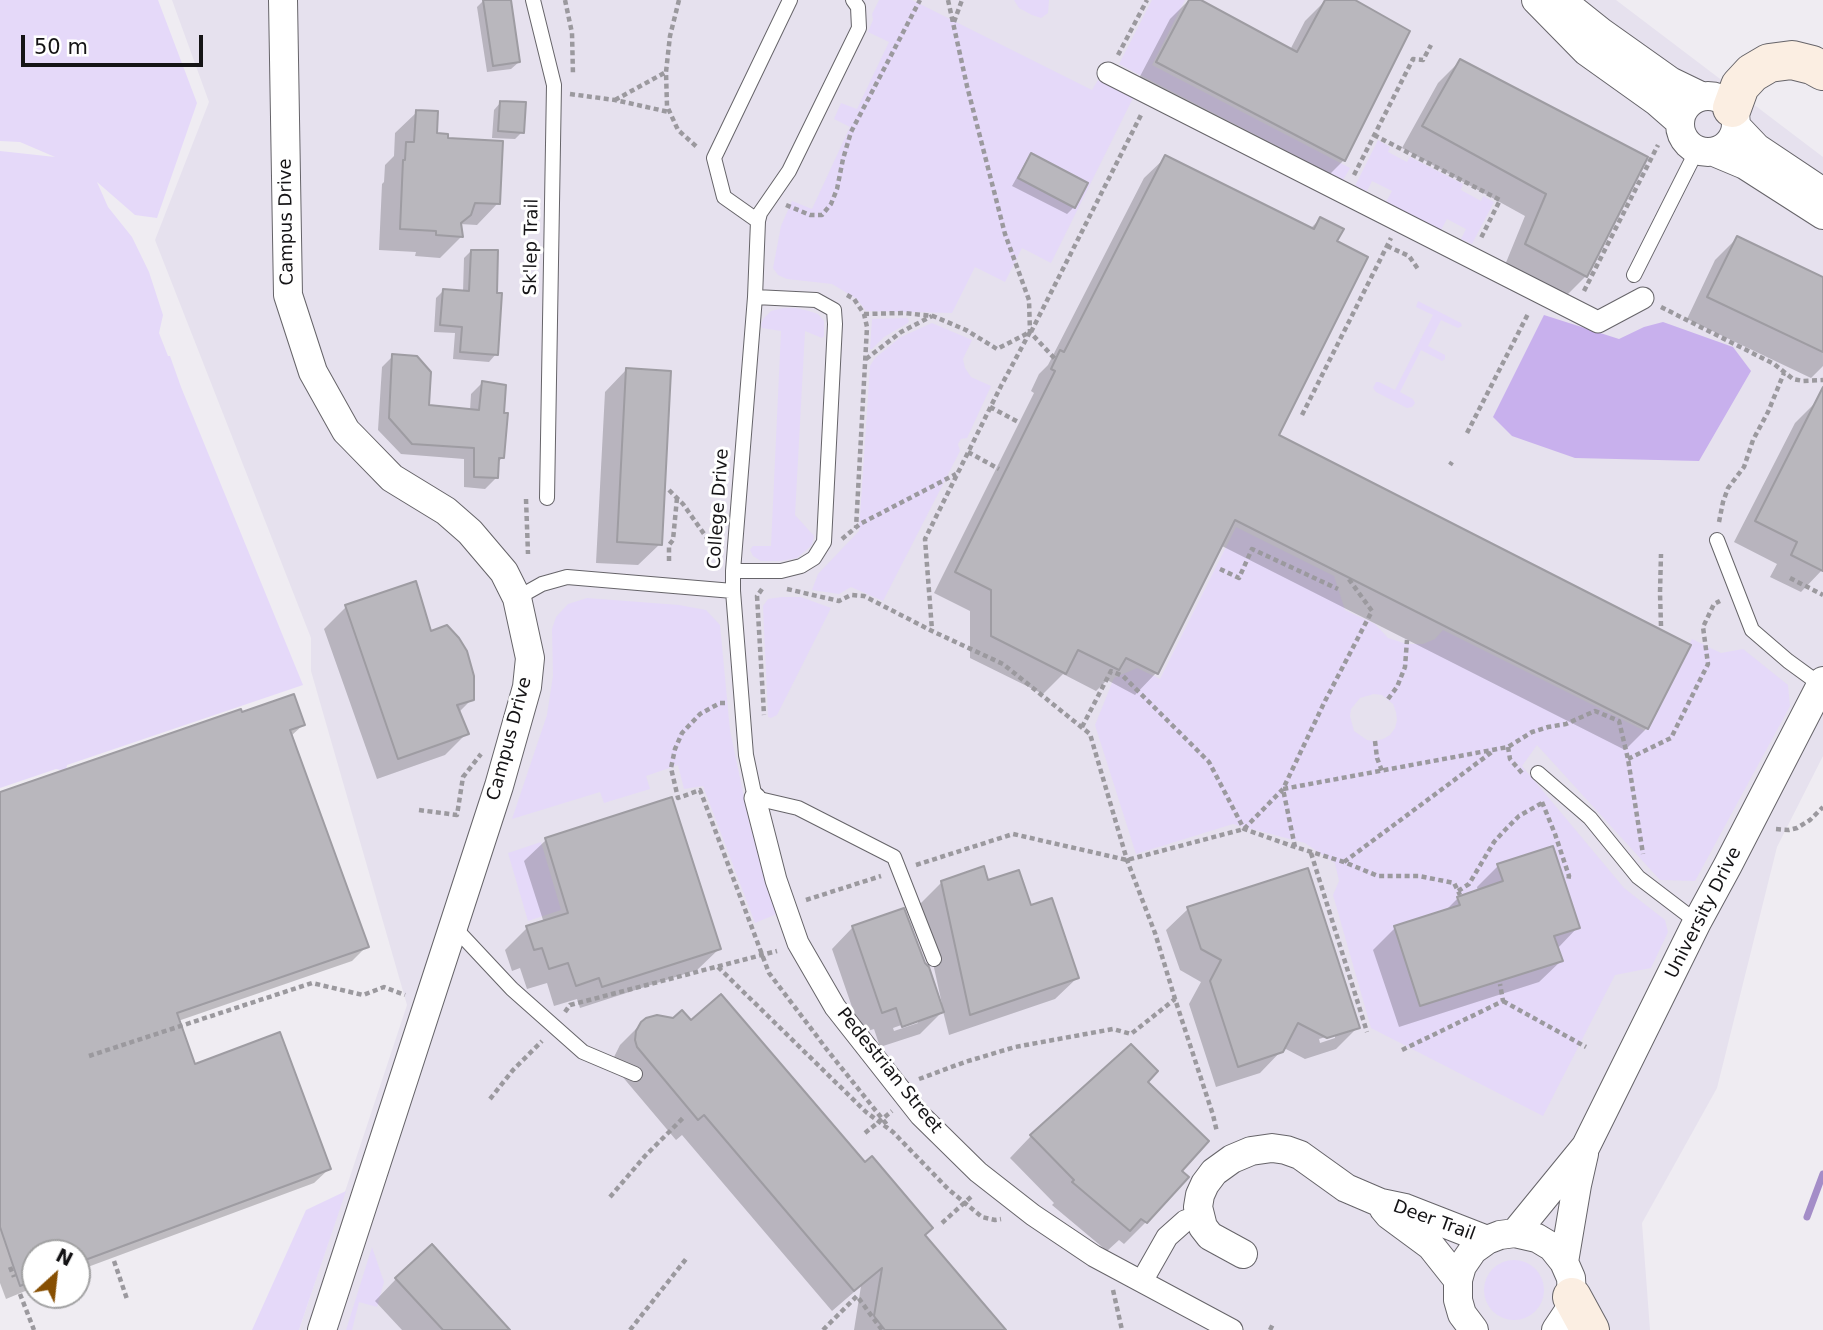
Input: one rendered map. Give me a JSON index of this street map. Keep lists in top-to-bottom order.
{
  "streets": {
    "street": [
      "Campus Drive",
      "University Drive",
      "Pedestrian Street",
      "Deer Trail"
    ],
    "lane": ["Sk'lep Trail", "College Drive"]
  },
  "crossings": [
    ["College Drive", "Pedestrian Street"]
  ],
  "scale_bar": "50 m",
  "north": "top right"
}
